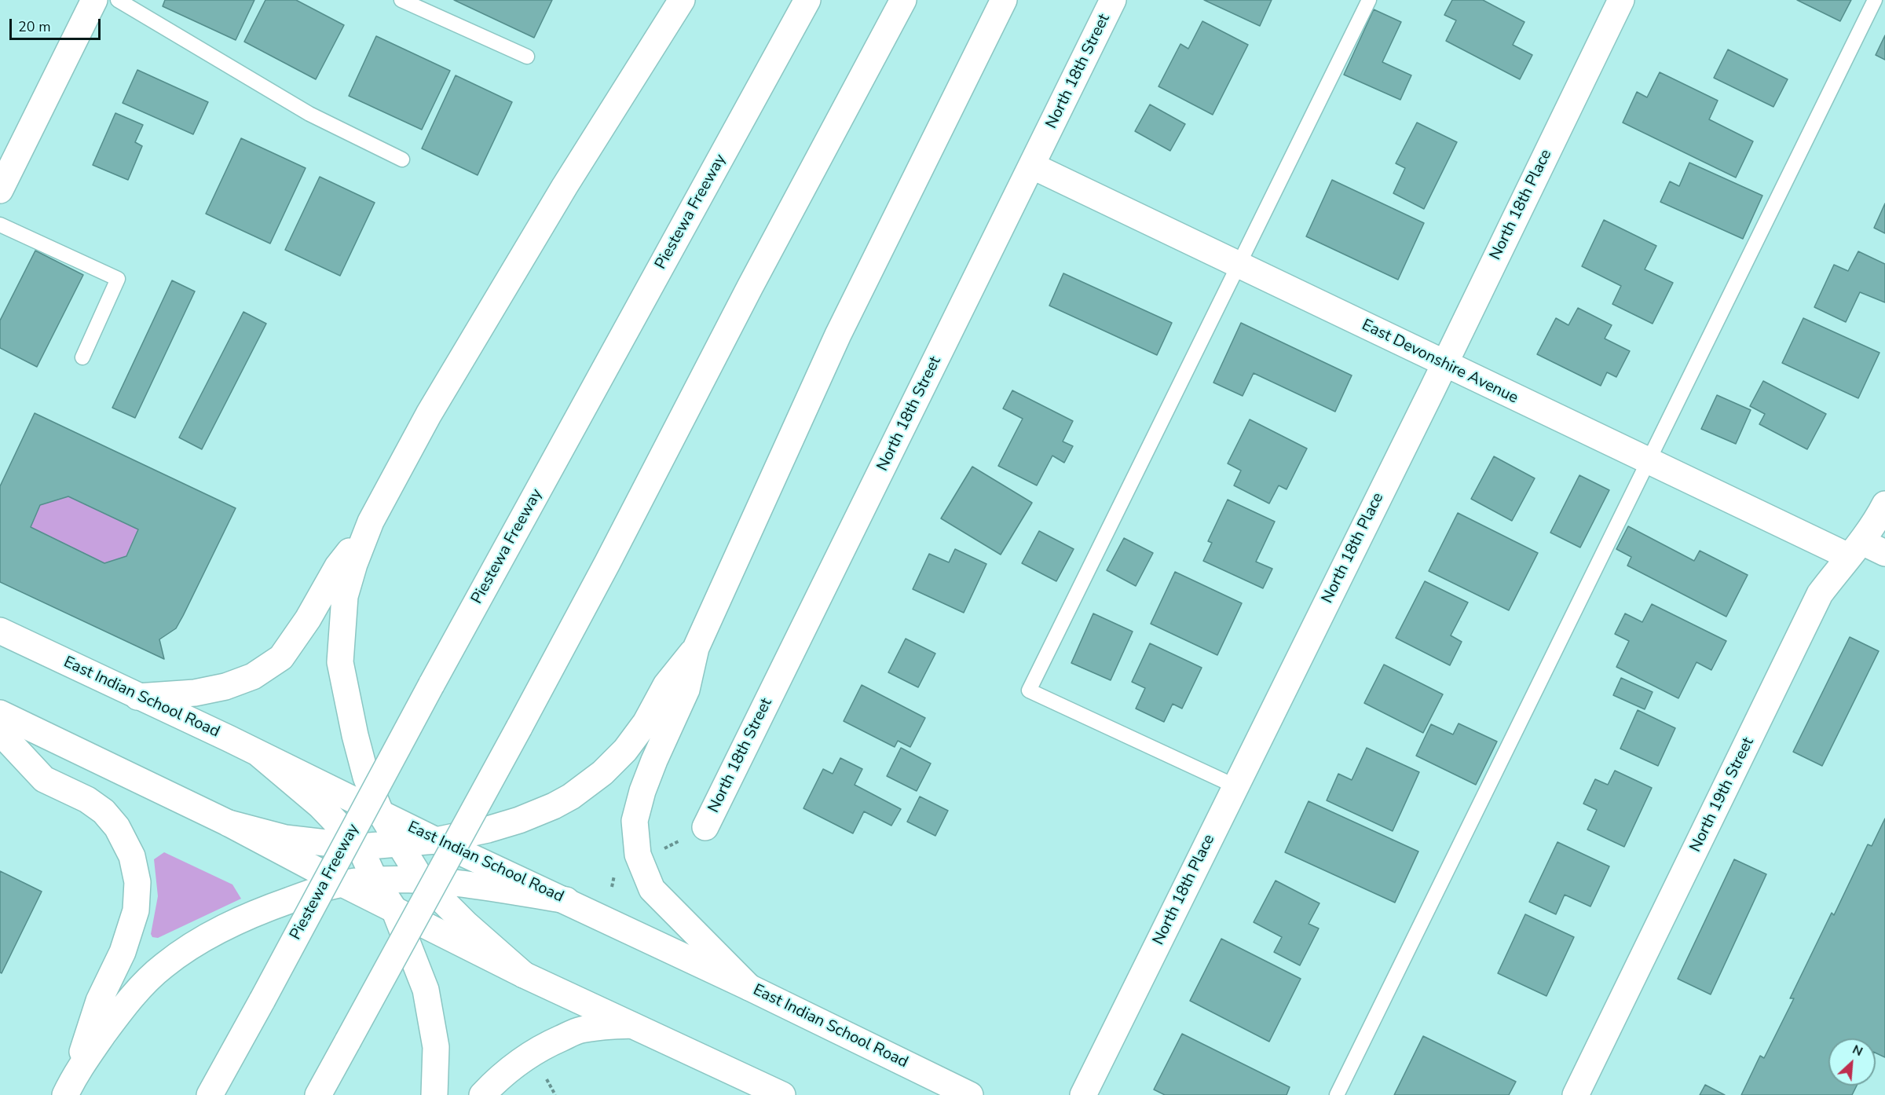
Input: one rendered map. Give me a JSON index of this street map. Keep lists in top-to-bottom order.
{
  "streets": {
    "main road": [
      "North 18th Street",
      "North 18th Place",
      "Piestewa Freeway",
      "East Devonshire Avenue",
      "East Indian School Road",
      "North 19th Street"
    ]
  },
  "crossings": [
    ["North 18th Street", "East Devonshire Avenue"],
    ["North 18th Place", "East Devonshire Avenue"],
    ["East Devonshire Avenue", "North 19th Street"]
  ],
  "scale_bar": "20 m",
  "north": "top right"
}
